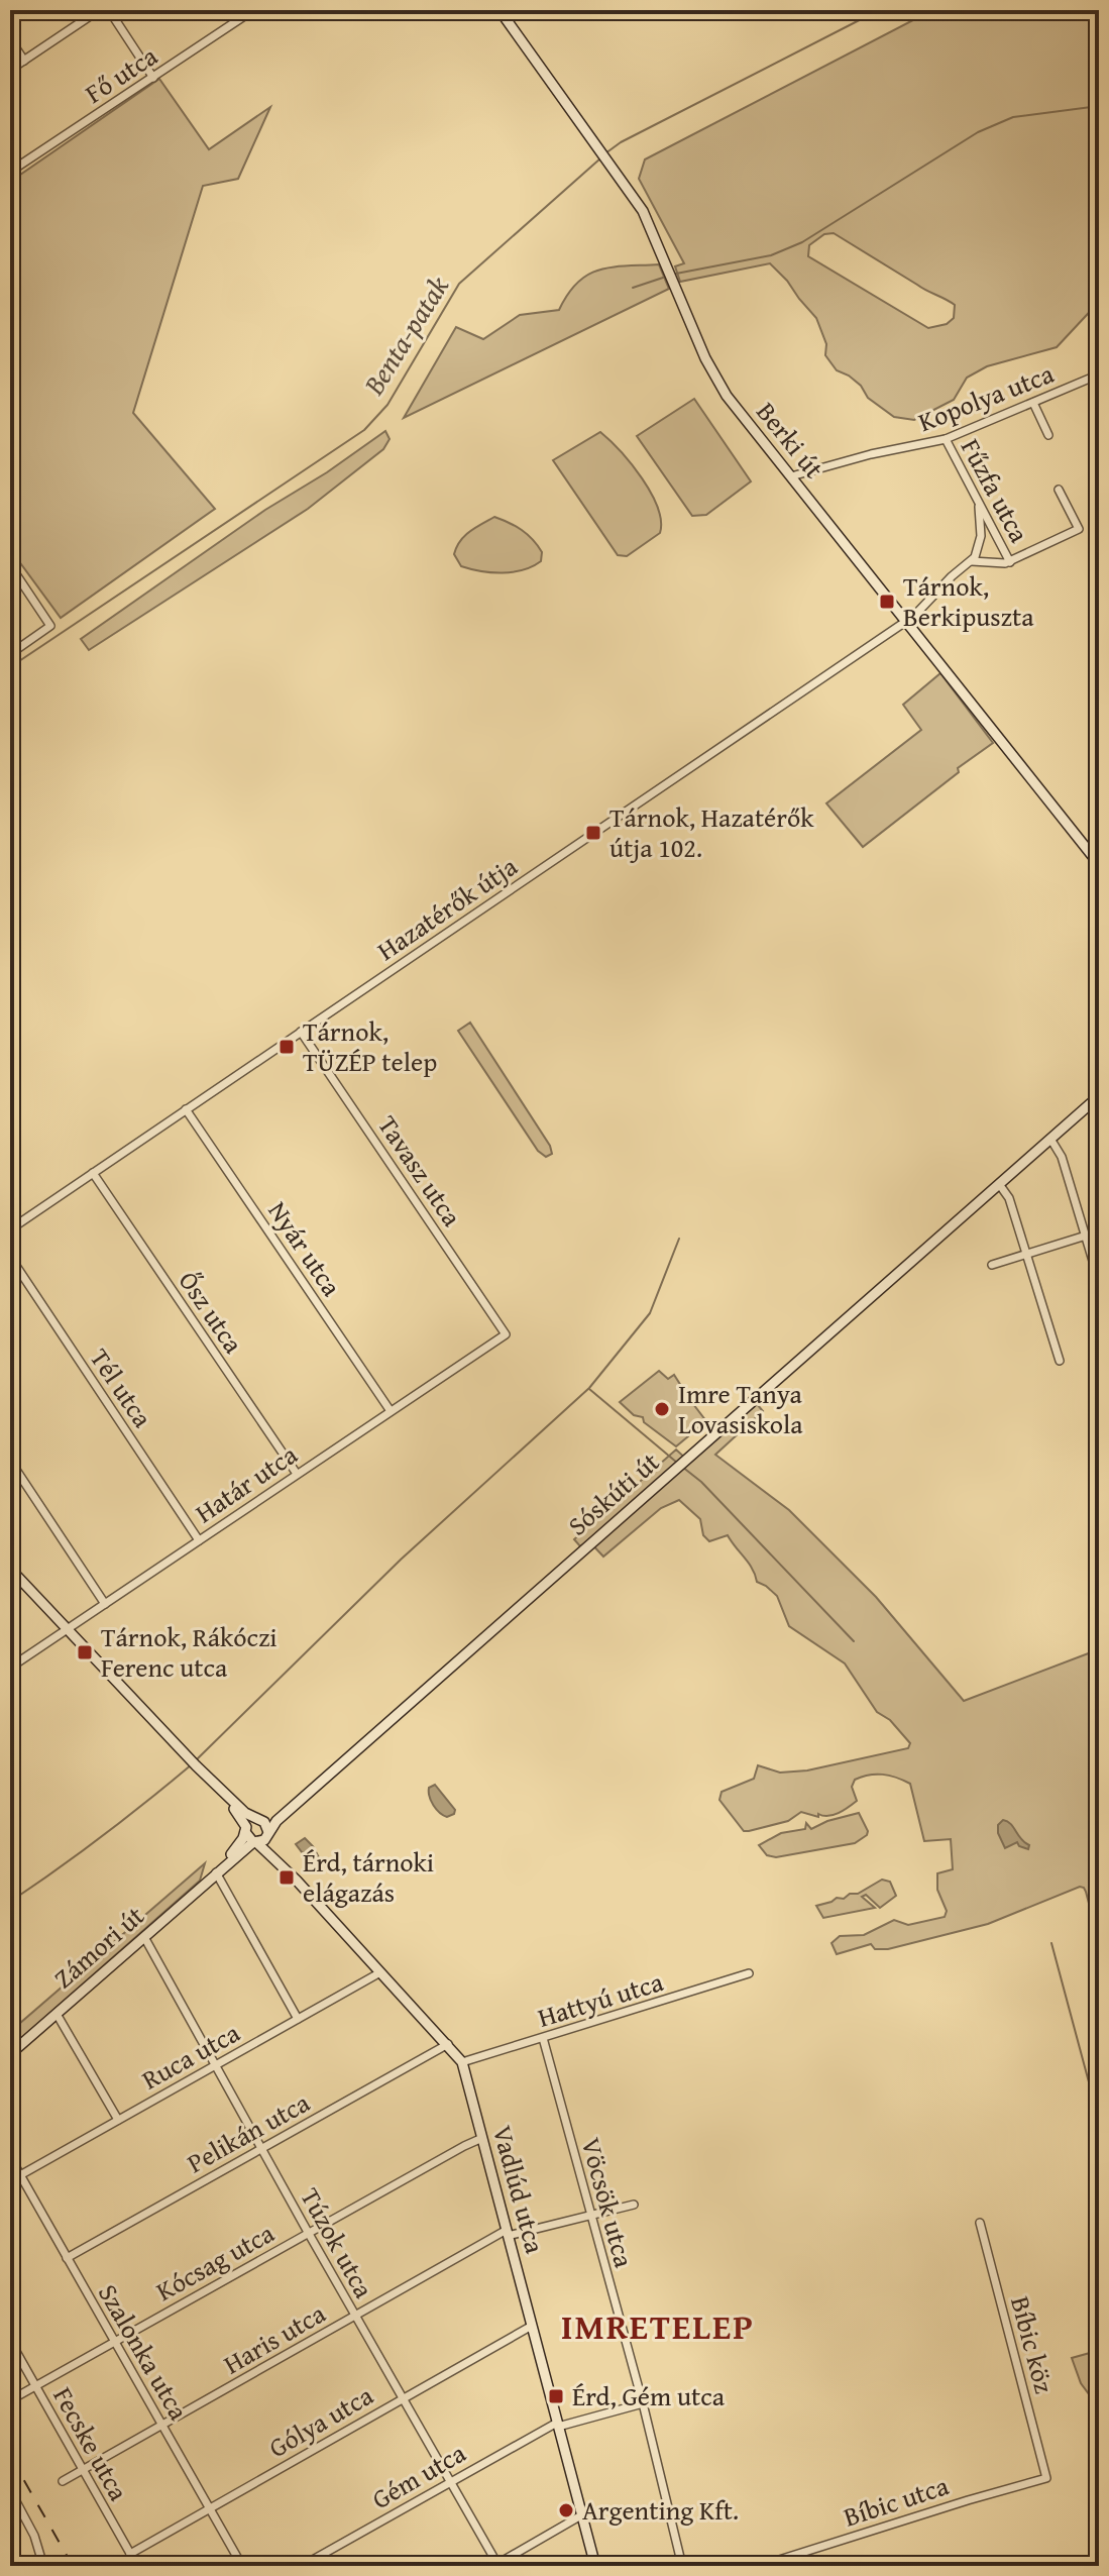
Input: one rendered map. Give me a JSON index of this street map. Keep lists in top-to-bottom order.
{
  "streets": {
    "street": [
      "Fő utca",
      "Kopolya utca",
      "Berki út",
      "Fűzfa utca",
      "Hazatérők útja",
      "Tavasz utca",
      "Nyár utca",
      "Ősz utca",
      "Tél utca",
      "Határ utca",
      "Sóskúti út",
      "Zámori út",
      "Hattyú utca",
      "Ruca utca",
      "Pelikán utca",
      "Vadlúd utca",
      "Vöcsök utca",
      "Túzok utca",
      "Kócsag utca",
      "Haris utca",
      "Bíbic köz",
      "Szalonka utca",
      "Gólya utca",
      "Fecske utca",
      "Gém utca",
      "Bíbic utca"
    ]
  },
  "crossings": [
    ["Kopolya utca", "Berki út"],
    ["Kopolya utca", "Fűzfa utca"],
    ["Berki út", "Hazatérők útja"],
    ["Hazatérők útja", "Tavasz utca"],
    ["Hazatérők útja", "Nyár utca"],
    ["Hazatérők útja", "Ősz utca"],
    ["Tavasz utca", "Határ utca"],
    ["Nyár utca", "Határ utca"],
    ["Ősz utca", "Határ utca"],
    ["Tél utca", "Határ utca"],
    ["Sóskúti út", "Zámori út"],
    ["Sóskúti út", "Vadlúd utca"],
    ["Zámori út", "Vadlúd utca"],
    ["Zámori út", "Túzok utca"],
    ["Hattyú utca", "Vadlúd utca"],
    ["Hattyú utca", "Vöcsök utca"],
    ["Ruca utca", "Vadlúd utca"],
    ["Ruca utca", "Túzok utca"],
    ["Ruca utca", "Szalonka utca"],
    ["Pelikán utca", "Vadlúd utca"],
    ["Pelikán utca", "Túzok utca"],
    ["Pelikán utca", "Szalonka utca"],
    ["Vadlúd utca", "Kócsag utca"],
    ["Vadlúd utca", "Haris utca"],
    ["Vadlúd utca", "Gólya utca"],
    ["Vadlúd utca", "Gém utca"],
    ["Vöcsök utca", "Haris utca"],
    ["Vöcsök utca", "Gém utca"],
    ["Túzok utca", "Kócsag utca"],
    ["Túzok utca", "Haris utca"],
    ["Túzok utca", "Gólya utca"],
    ["Túzok utca", "Gém utca"],
    ["Kócsag utca", "Szalonka utca"],
    ["Kócsag utca", "Fecske utca"],
    ["Haris utca", "Szalonka utca"],
    ["Haris utca", "Fecske utca"],
    ["Bíbic köz", "Bíbic utca"],
    ["Szalonka utca", "Gólya utca"],
    ["Gólya utca", "Fecske utca"]
  ],
  "districts": ["IMRETELEP"],
  "water": ["Benta-patak"],
  "places": {
    "transit": [
      "Tárnok, Berkipuszta",
      "Tárnok, Hazatérők útja 102.",
      "Tárnok, TÜZÉP telep",
      "Tárnok, Rákóczi Ferenc utca",
      "Érd, tárnoki elágazás",
      "Érd, Gém utca"
    ],
    "other": ["Imre Tanya Lovasiskola", "Argenting Kft."]
  }
}
